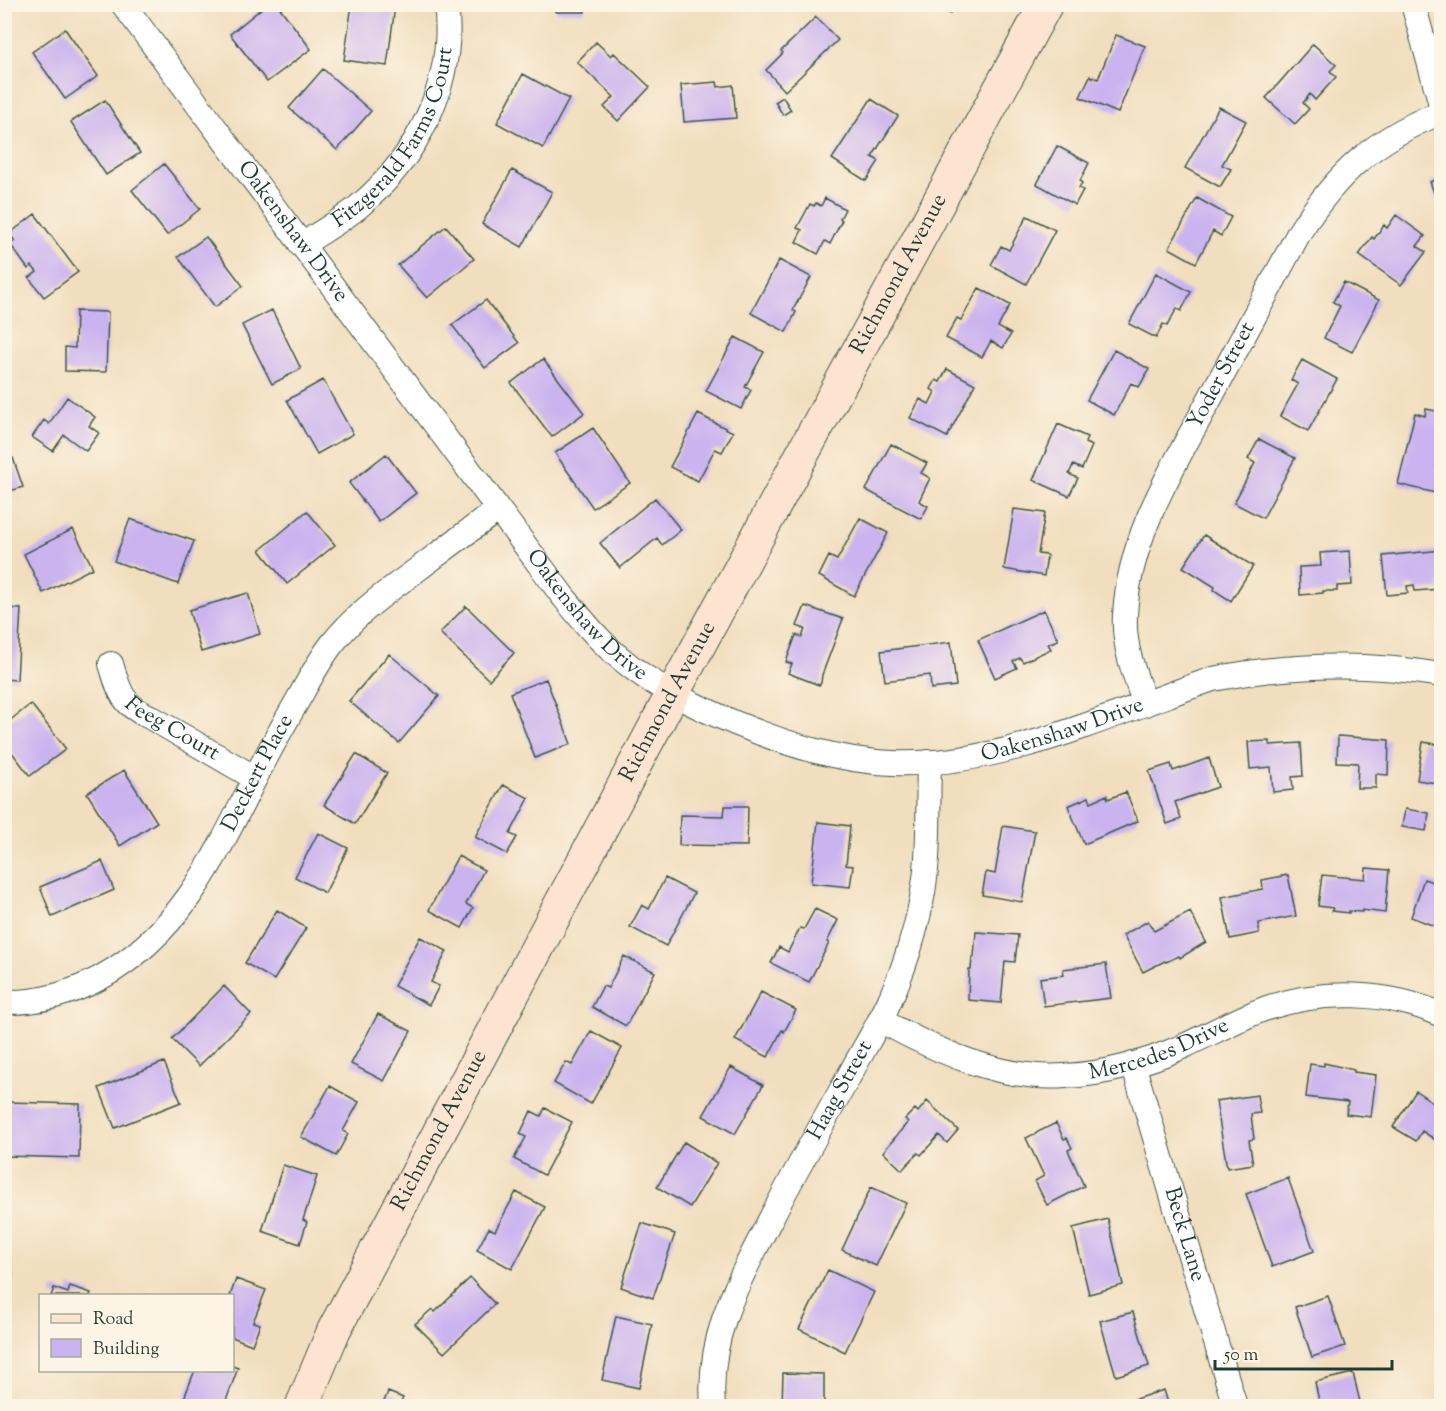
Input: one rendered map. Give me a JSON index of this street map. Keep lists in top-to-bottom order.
{
  "streets": {
    "street": [
      "Fitzgerald Farms Court",
      "Oakenshaw Drive",
      "Richmond Avenue",
      "Yoder Street",
      "Feeg Court",
      "Deckert Place",
      "Mercedes Drive",
      "Haag Street",
      "Beck Lane"
    ]
  },
  "crossings": [
    ["Fitzgerald Farms Court", "Oakenshaw Drive"],
    ["Oakenshaw Drive", "Richmond Avenue"],
    ["Oakenshaw Drive", "Yoder Street"],
    ["Oakenshaw Drive", "Deckert Place"],
    ["Oakenshaw Drive", "Haag Street"],
    ["Feeg Court", "Deckert Place"],
    ["Mercedes Drive", "Haag Street"],
    ["Mercedes Drive", "Beck Lane"]
  ],
  "legend": ["Road", "Building"],
  "scale_bar": "50 m"
}
